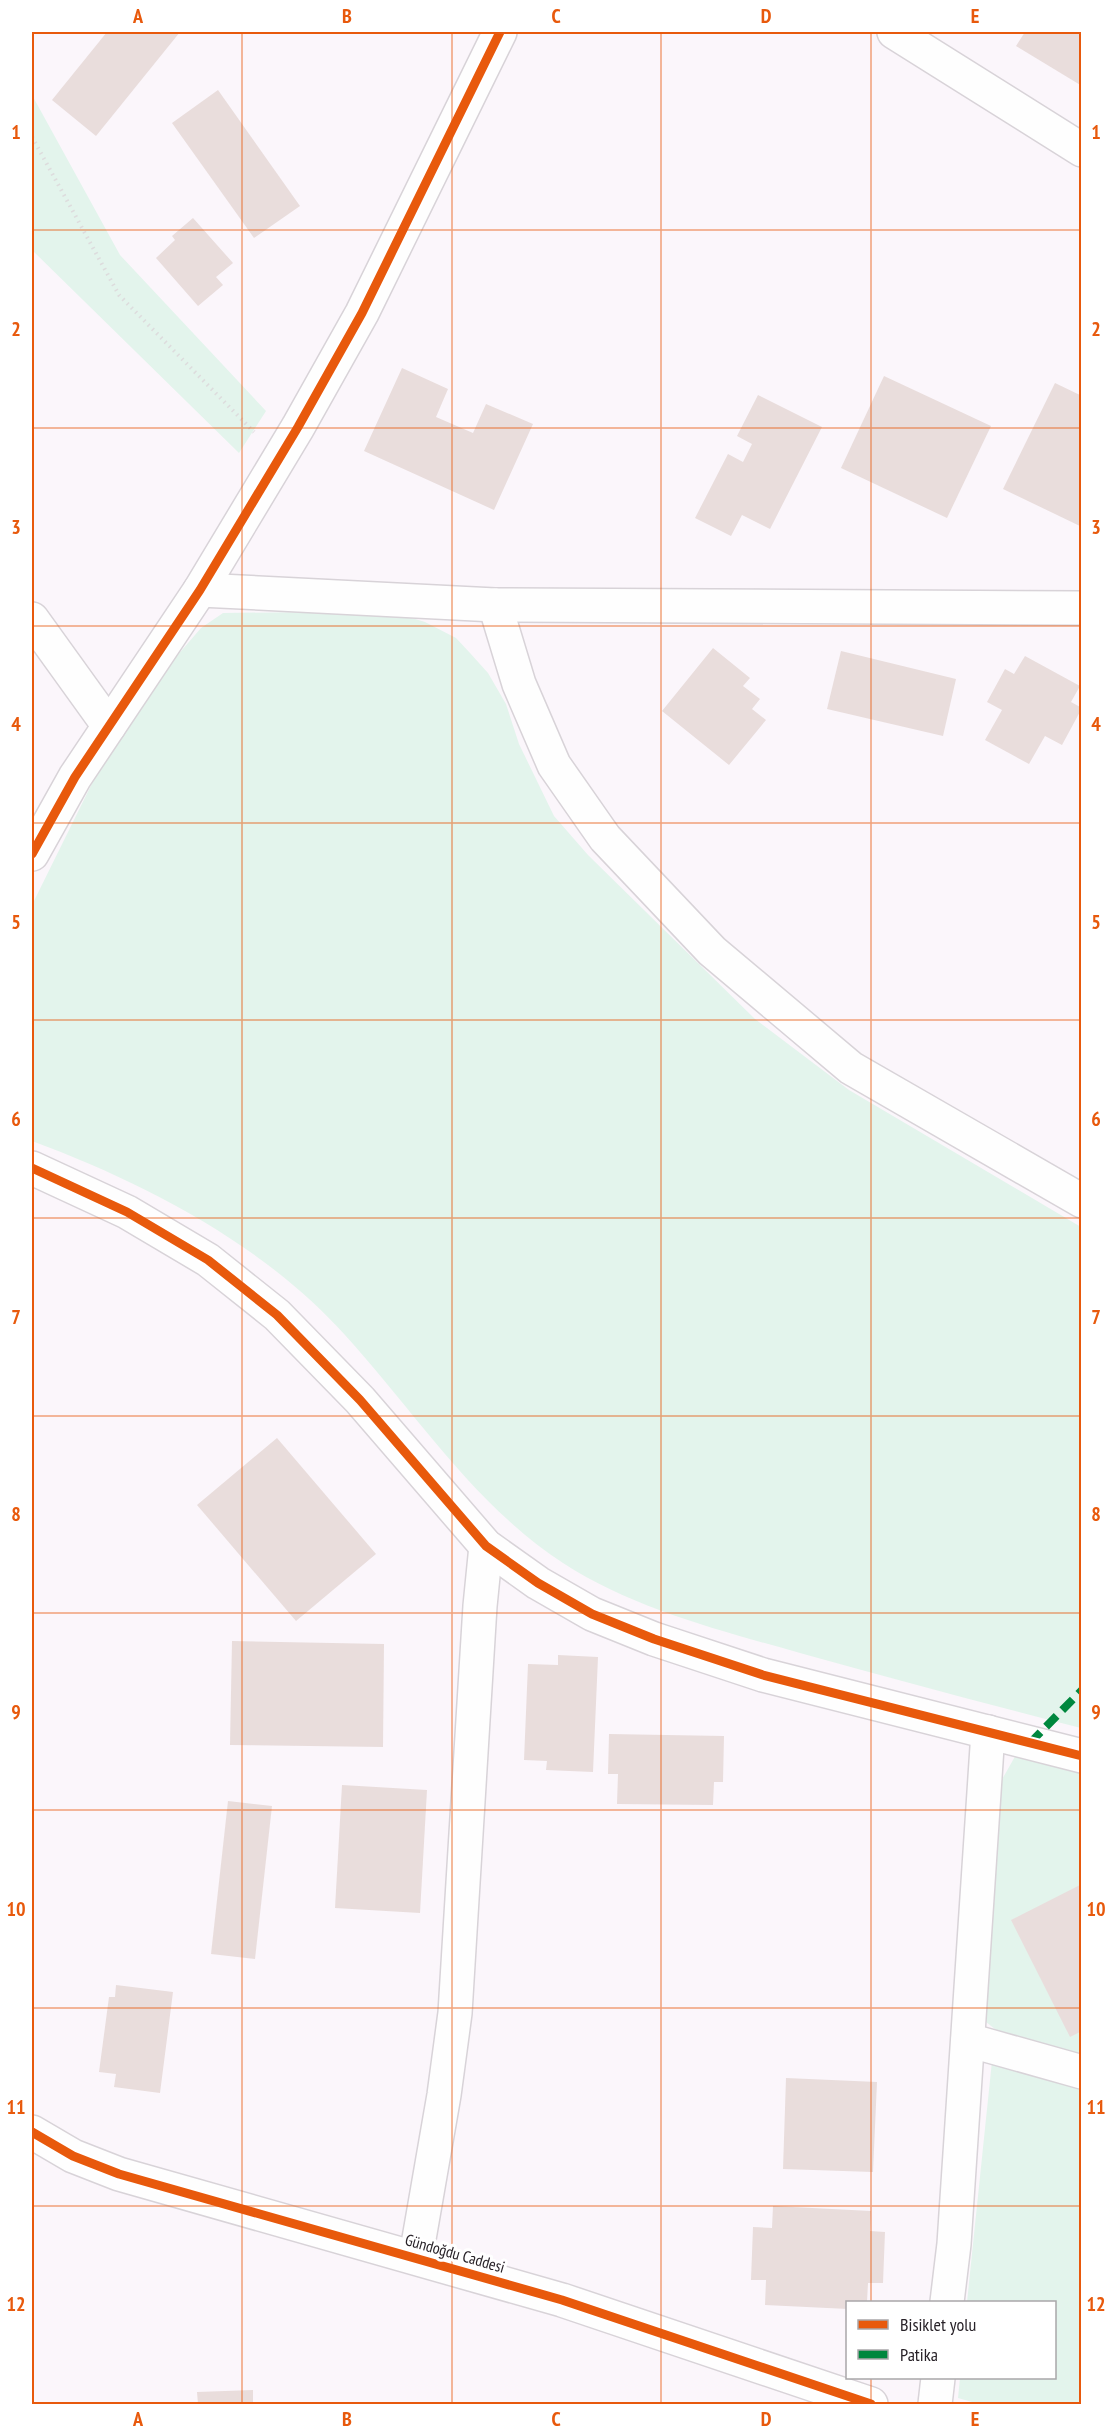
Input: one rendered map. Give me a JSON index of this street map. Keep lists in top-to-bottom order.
{
  "streets": {
    "street": ["Gündoğdu Caddesi"]
  },
  "legend": ["Bisiklet yolu", "Patika"],
  "grid": {
    "columns": [
      "A",
      "B",
      "C",
      "D",
      "E"
    ],
    "rows": [
      "1",
      "2",
      "3",
      "4",
      "5",
      "6",
      "7",
      "8",
      "9",
      "10",
      "11",
      "12"
    ]
  }
}
